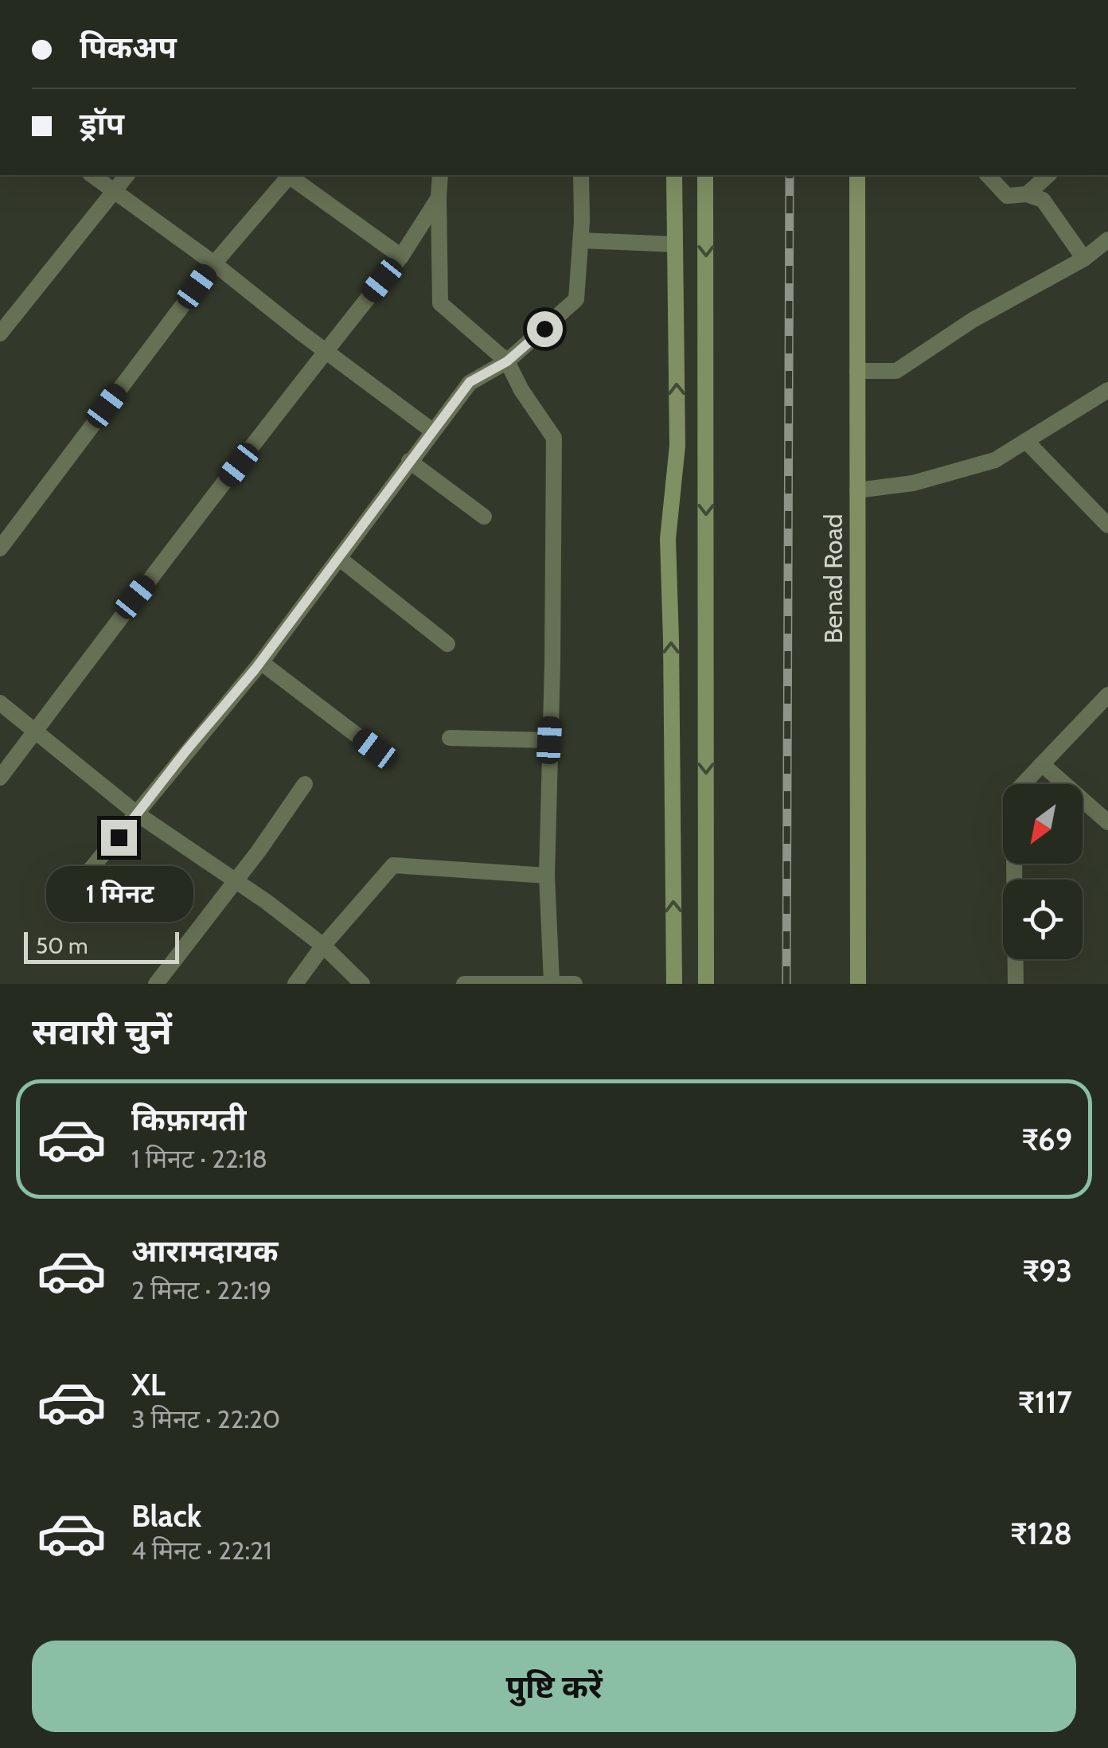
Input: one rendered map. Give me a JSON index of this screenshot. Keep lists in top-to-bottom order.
{
  "streets": {
    "street": ["Benad Road"]
  },
  "scale_bar": "50 m",
  "north": "bottom left",
  "page": {
    "banner": ["पिकअप", "ड्रॉप"],
    "bubble": "1 मिनट",
    "scale": "50 m",
    "heading": "सवारी चुनें",
    "list": [
      {
        "name": "किफ़ायती",
        "note": "1 मिनट · 22:18",
        "value": "₹69"
      },
      {
        "name": "आरामदायक",
        "note": "2 मिनट · 22:19",
        "value": "₹93"
      },
      {
        "name": "XL",
        "note": "3 मिनट · 22:20",
        "value": "₹117"
      },
      {
        "name": "Black",
        "note": "4 मिनट · 22:21",
        "value": "₹128"
      }
    ],
    "buttons": "पुष्टि करें"
  }
}
